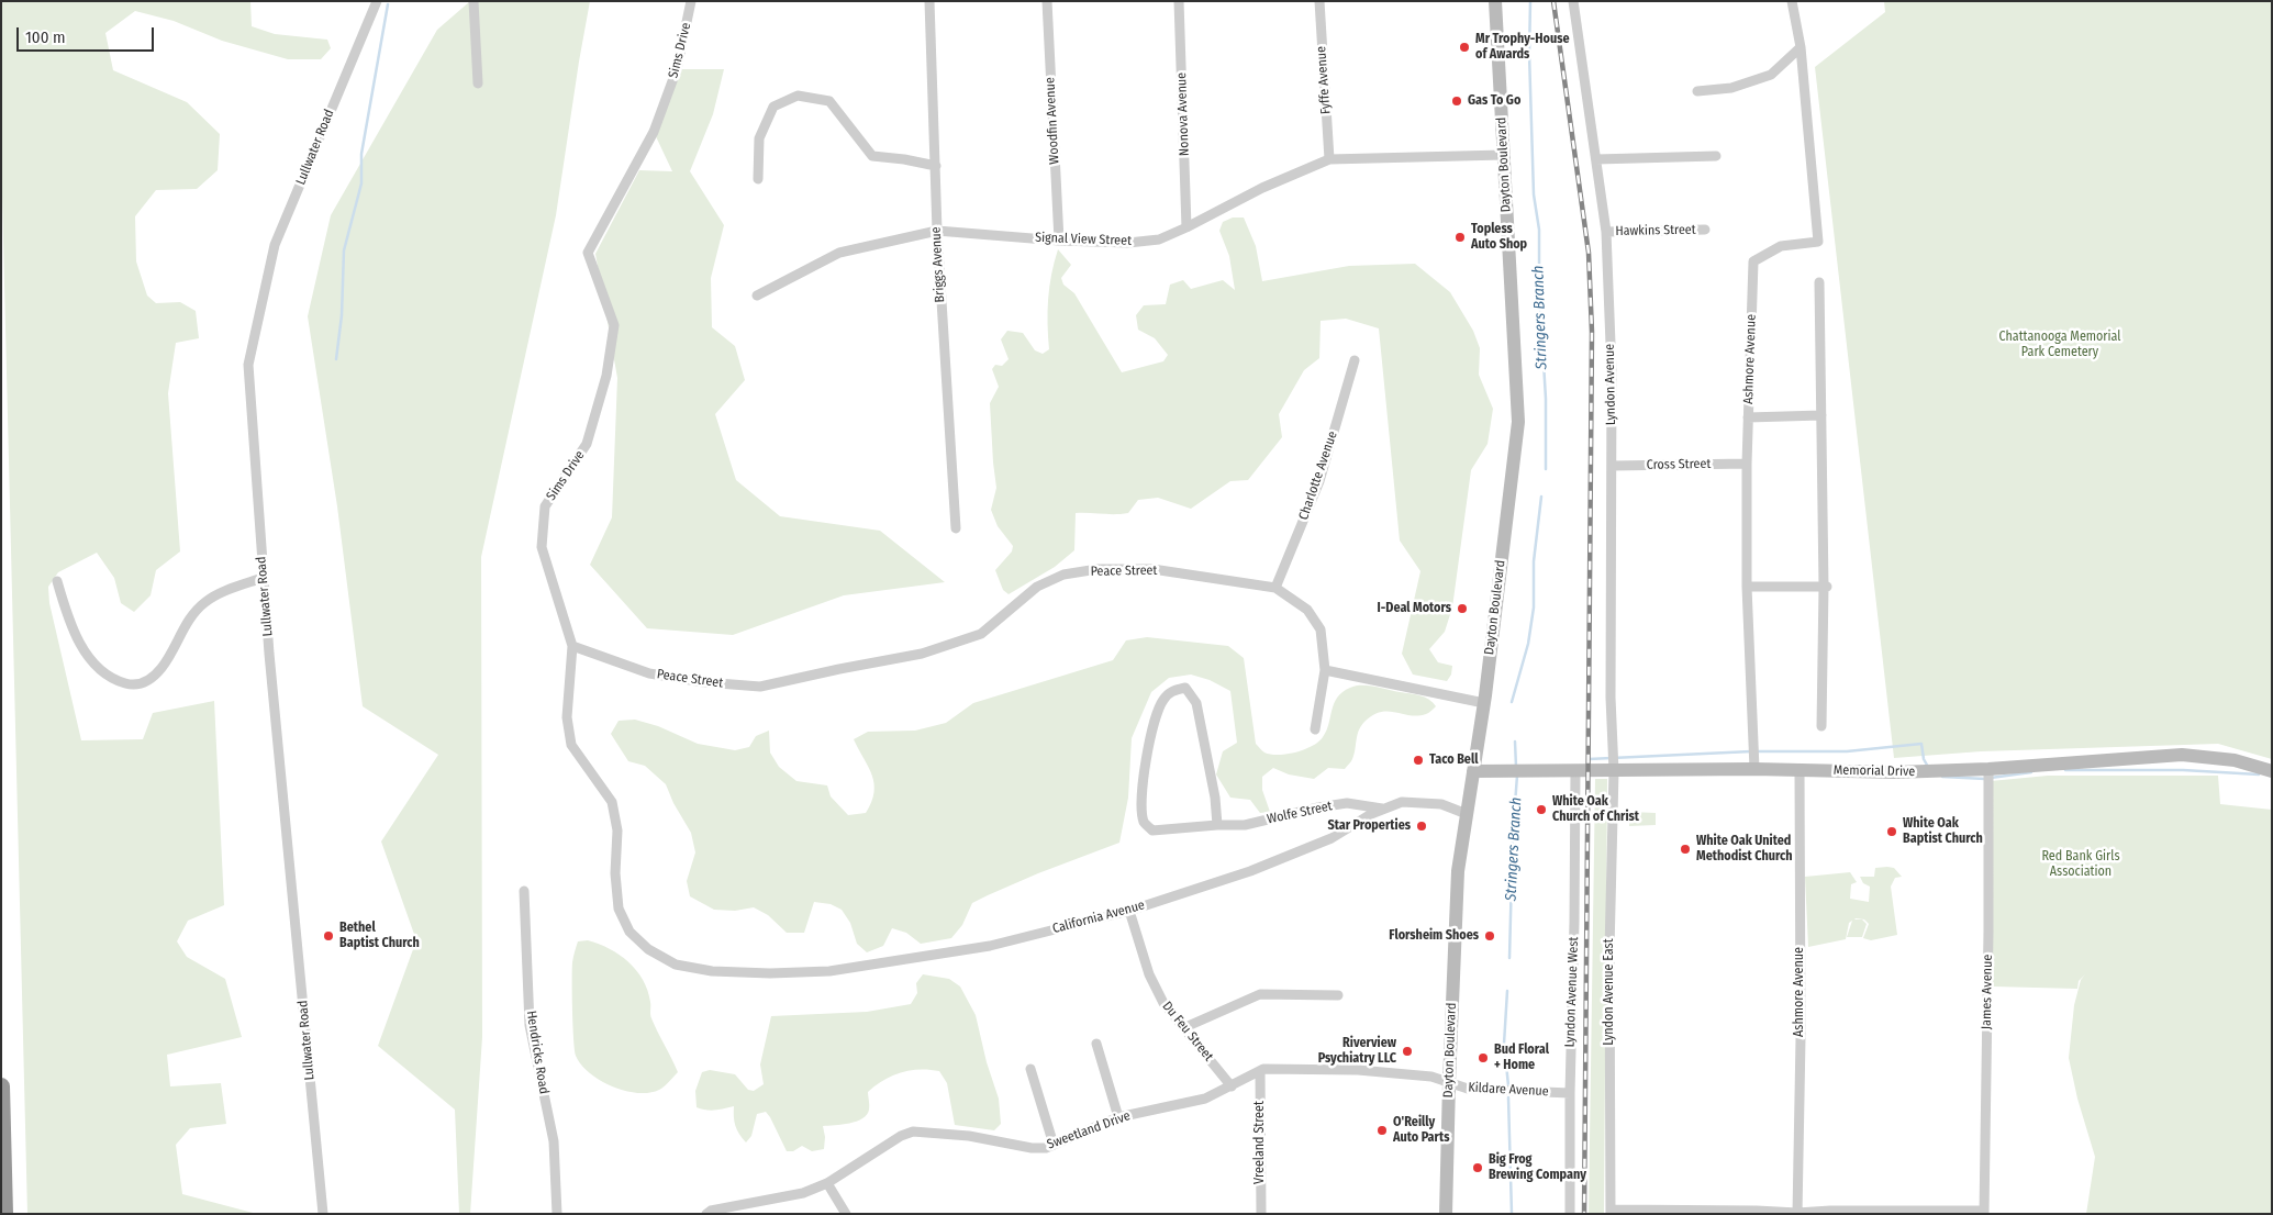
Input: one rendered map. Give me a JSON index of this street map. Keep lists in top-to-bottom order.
{
  "streets": {
    "main road": ["Dayton Boulevard", "Memorial Drive"],
    "street": [
      "Sims Drive",
      "Fyffe Avenue",
      "Nonova Avenue",
      "Woodfin Avenue",
      "Lullwater Road",
      "Hawkins Street",
      "Signal View Street",
      "Briggs Avenue",
      "Ashmore Avenue",
      "Lyndon Avenue",
      "Cross Street",
      "Charlotte Avenue",
      "Peace Street",
      "Wolfe Street",
      "California Avenue",
      "Lyndon Avenue West",
      "Lyndon Avenue East",
      "James Avenue",
      "Du Feu Street",
      "Hendricks Road",
      "Kildare Avenue",
      "Sweetland Drive",
      "Vreeland Street"
    ]
  },
  "crossings": [
    ["Sims Drive", "Peace Street"],
    ["Sims Drive", "California Avenue"],
    ["Fyffe Avenue", "Signal View Street"],
    ["Nonova Avenue", "Signal View Street"],
    ["Woodfin Avenue", "Signal View Street"],
    ["Dayton Boulevard", "Signal View Street"],
    ["Dayton Boulevard", "Memorial Drive"],
    ["Dayton Boulevard", "California Avenue"],
    ["Dayton Boulevard", "Kildare Avenue"],
    ["Dayton Boulevard", "Sweetland Drive"],
    ["Hawkins Street", "Lyndon Avenue"],
    ["Signal View Street", "Briggs Avenue"],
    ["Ashmore Avenue", "Cross Street"],
    ["Ashmore Avenue", "Memorial Drive"],
    ["Lyndon Avenue", "Cross Street"],
    ["Lyndon Avenue", "Memorial Drive"],
    ["Lyndon Avenue", "Lyndon Avenue East"],
    ["Charlotte Avenue", "Peace Street"],
    ["Memorial Drive", "Lyndon Avenue West"],
    ["Memorial Drive", "Lyndon Avenue East"],
    ["Memorial Drive", "James Avenue"],
    ["Wolfe Street", "California Avenue"],
    ["California Avenue", "Du Feu Street"],
    ["Lyndon Avenue West", "Kildare Avenue"],
    ["Du Feu Street", "Sweetland Drive"],
    ["Kildare Avenue", "Sweetland Drive"],
    ["Sweetland Drive", "Vreeland Street"]
  ],
  "water": ["Stringers Branch"],
  "parks": ["Chattanooga Memorial Park Cemetery", "Red Bank Girls Association"],
  "places": [
    "Mr Trophy-House of Awards",
    "Gas To Go",
    "Topless Auto Shop",
    "I-Deal Motors",
    "Taco Bell",
    "White Oak Church of Christ",
    "Star Properties",
    "White Oak Baptist Church",
    "White Oak United Methodist Church",
    "Bethel Baptist Church",
    "Florsheim Shoes",
    "Riverview Psychiatry LLC",
    "Bud Floral + Home",
    "O'Reilly Auto Parts",
    "Big Frog Brewing Company"
  ],
  "scale_bar": "100 m"
}
